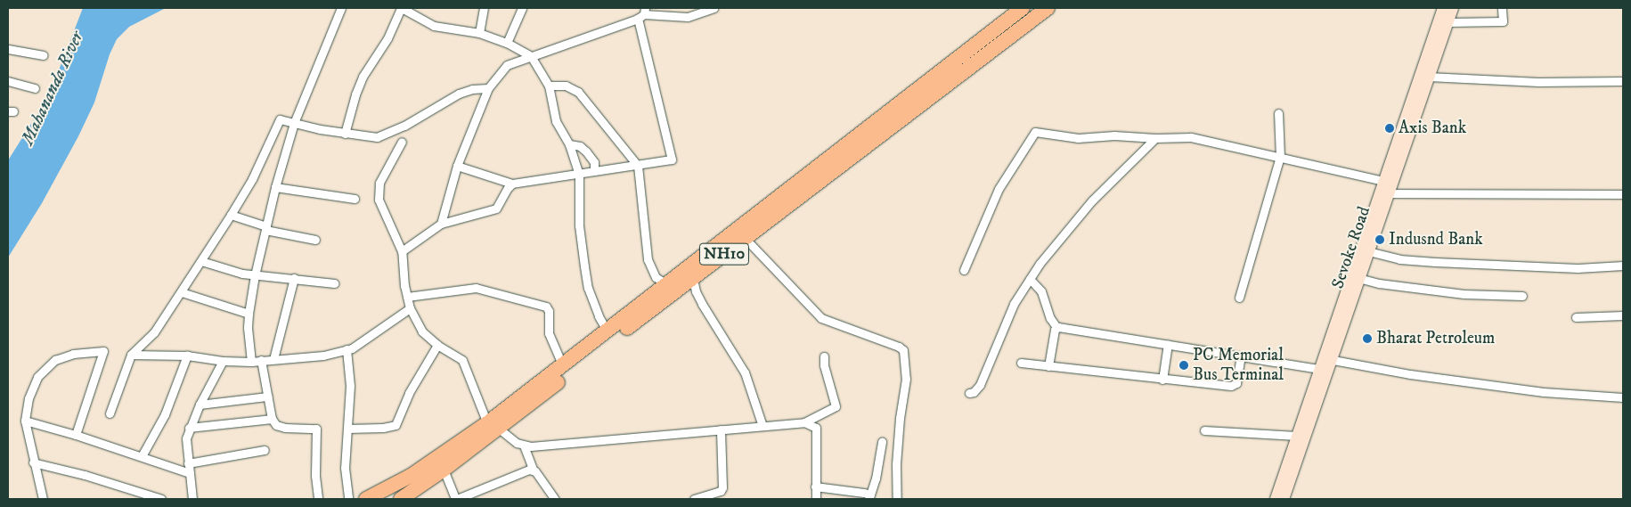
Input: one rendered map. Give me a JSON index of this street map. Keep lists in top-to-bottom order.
{
  "streets": {
    "highway": ["NH10"],
    "main road": ["Sevoke Road"]
  },
  "water": ["Mahananda River"],
  "places": [
    "Axis Bank",
    "Indusnd Bank",
    "Bharat Petroleum",
    "PC Memorial Bus Terminal"
  ]
}
